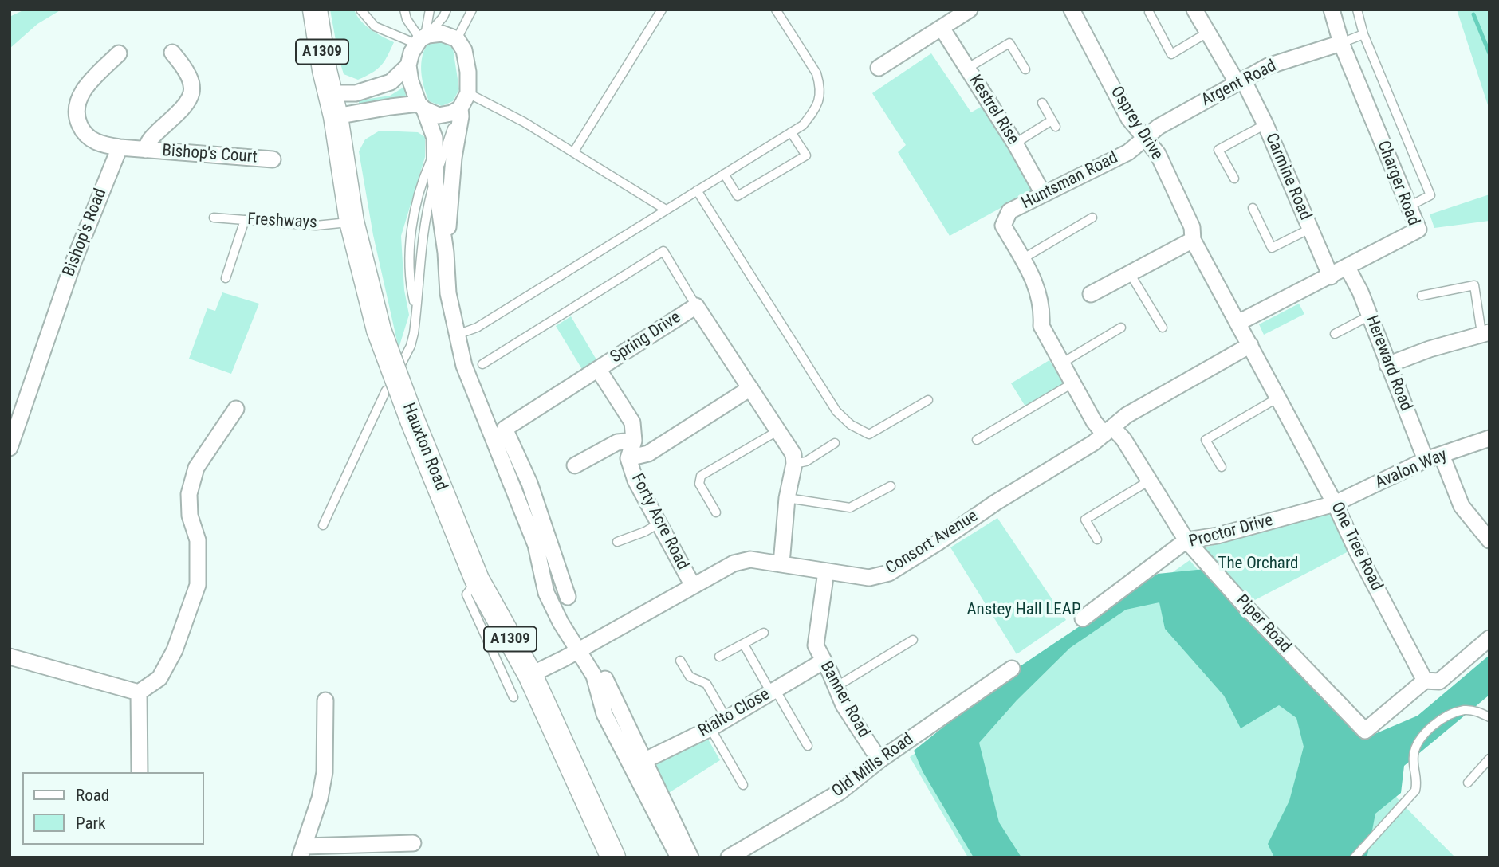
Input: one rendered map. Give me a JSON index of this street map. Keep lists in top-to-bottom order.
{
  "streets": {
    "main road": ["A1309", "Hauxton Road"],
    "street": [
      "Argent Road",
      "Kestrel Rise",
      "Osprey Drive",
      "Bishop's Court",
      "Carmine Road",
      "Huntsman Road",
      "Charger Road",
      "Bishop's Road",
      "Spring Drive",
      "Hereward Road",
      "Avalon Way",
      "Forty Acre Road",
      "Proctor Drive",
      "Consort Avenue",
      "One Tree Road",
      "Piper Road",
      "Banner Road",
      "Rialto Close",
      "Old Mills Road"
    ],
    "lane": ["Freshways"]
  },
  "crossings": [
    ["Argent Road", "Osprey Drive"],
    ["Argent Road", "Carmine Road"],
    ["Argent Road", "Huntsman Road"],
    ["Argent Road", "Charger Road"],
    ["Kestrel Rise", "Huntsman Road"],
    ["Osprey Drive", "Huntsman Road"],
    ["Osprey Drive", "Charger Road"],
    ["Osprey Drive", "Consort Avenue"],
    ["Osprey Drive", "One Tree Road"],
    ["Bishop's Court", "Bishop's Road"],
    ["Carmine Road", "Charger Road"],
    ["Huntsman Road", "Consort Avenue"],
    ["Huntsman Road", "Piper Road"],
    ["Charger Road", "Hereward Road"],
    ["Freshways", "Hauxton Road"],
    ["Spring Drive", "Forty Acre Road"],
    ["Hereward Road", "Avalon Way"],
    ["Hauxton Road", "Consort Avenue"],
    ["Avalon Way", "Proctor Drive"],
    ["Avalon Way", "One Tree Road"],
    ["Forty Acre Road", "Consort Avenue"],
    ["Proctor Drive", "One Tree Road"],
    ["Proctor Drive", "Piper Road"],
    ["Consort Avenue", "One Tree Road"],
    ["Consort Avenue", "Piper Road"],
    ["Consort Avenue", "Banner Road"],
    ["One Tree Road", "Piper Road"],
    ["Banner Road", "Rialto Close"],
    ["Banner Road", "Old Mills Road"]
  ],
  "parks": ["The Orchard", "Anstey Hall LEAP"],
  "legend": ["Road", "Park"]
}
